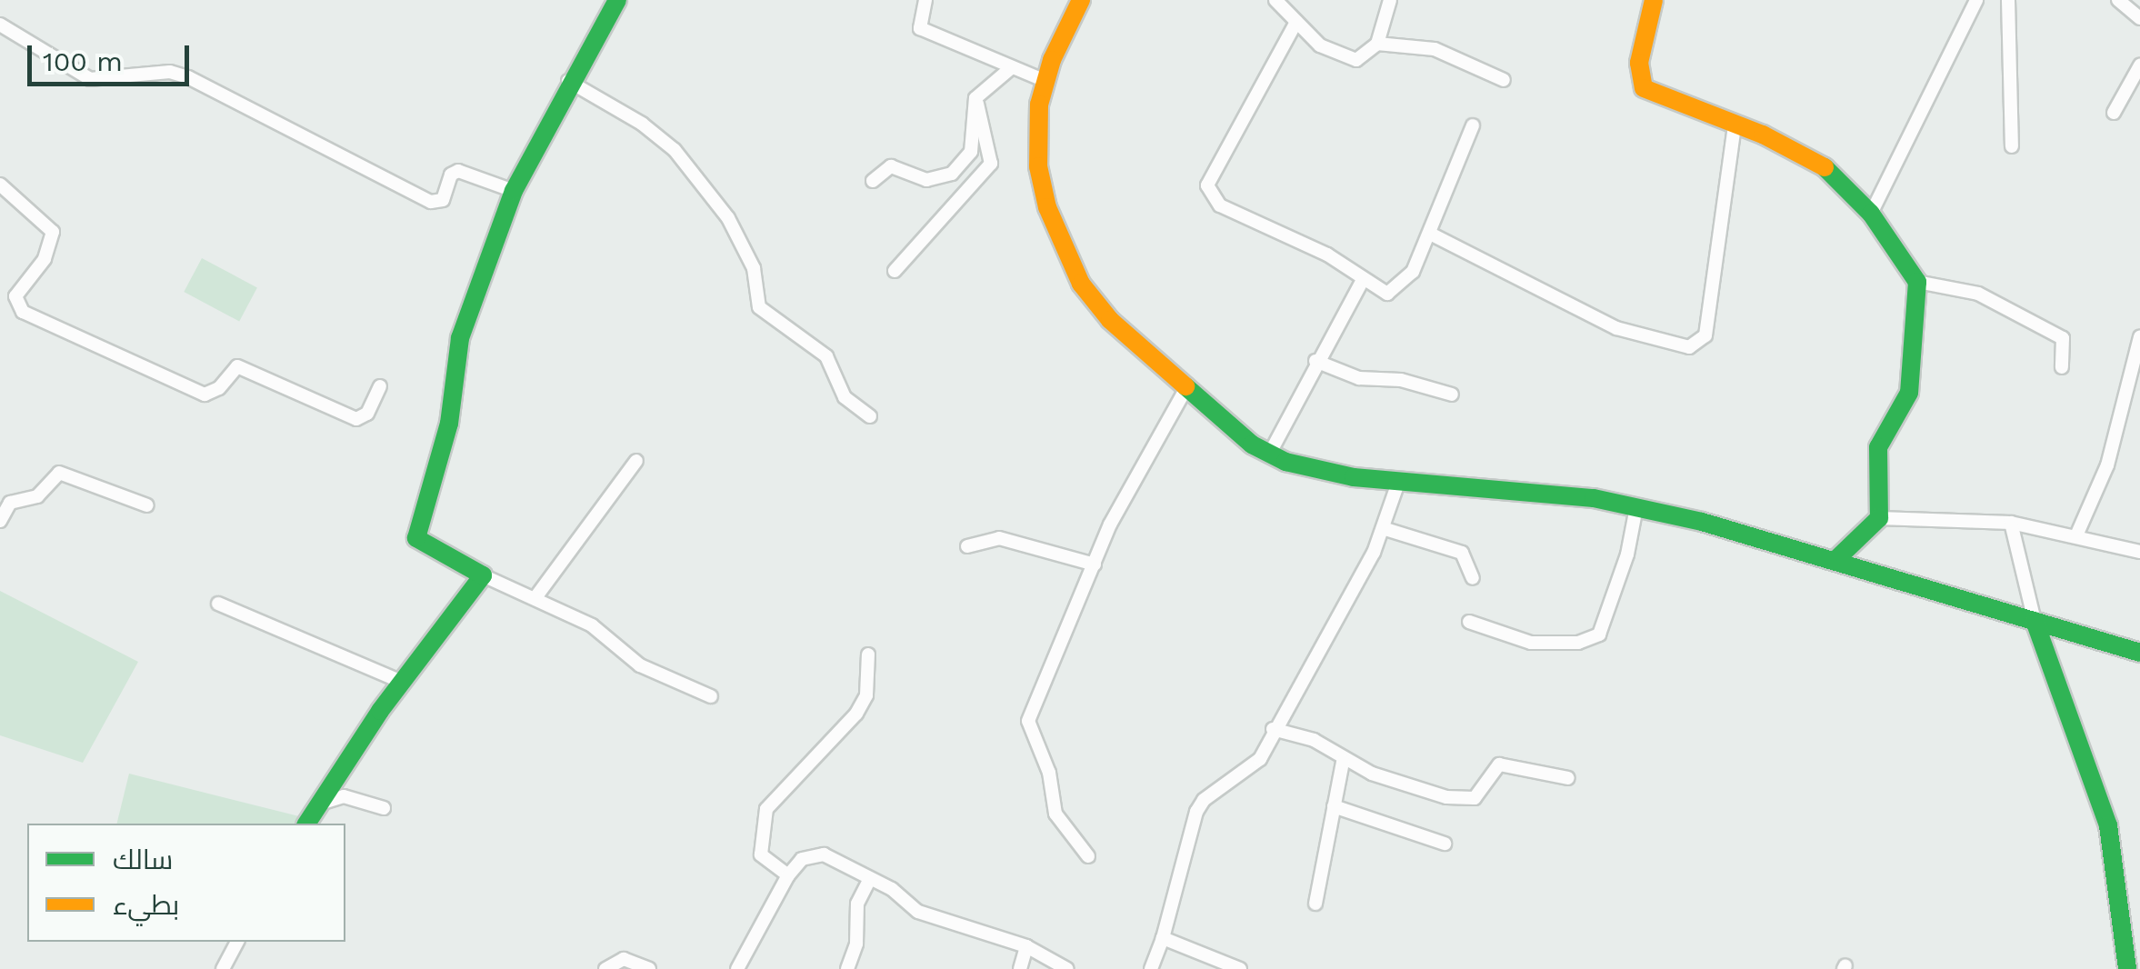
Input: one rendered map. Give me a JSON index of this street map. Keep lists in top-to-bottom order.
{
  "legend": ["سالك", "بطيء"],
  "scale_bar": "100 m"
}
